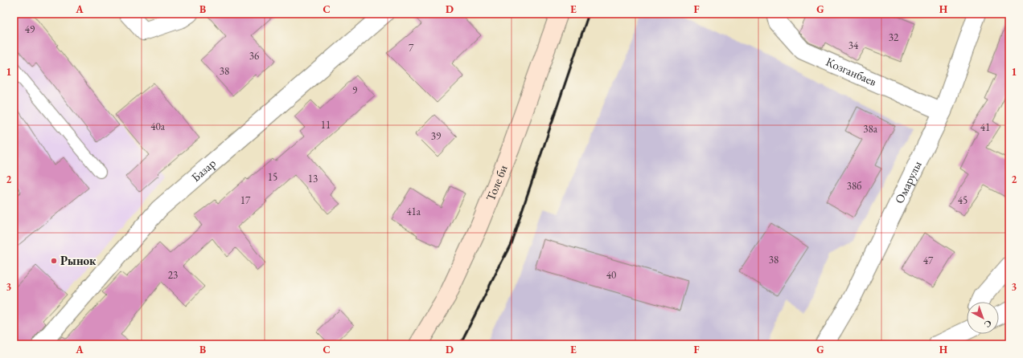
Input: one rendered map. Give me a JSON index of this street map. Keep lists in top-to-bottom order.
{
  "streets": {
    "main road": ["Толе би"],
    "street": ["Козганбаев", "Базар", "Омарулы"]
  },
  "crossings": [
    ["Козганбаев", "Омарулы"]
  ],
  "places": ["Рынок"],
  "house_numbers": [
    "49",
    "32",
    "34",
    "7",
    "36",
    "38",
    "9",
    "11",
    "40а",
    "41",
    "38а",
    "39",
    "15",
    "13",
    "38б",
    "17",
    "45",
    "41а",
    "38",
    "47",
    "23",
    "40"
  ],
  "north": "bottom right",
  "grid": {
    "columns": [
      "A",
      "B",
      "C",
      "D",
      "E",
      "F",
      "G",
      "H"
    ],
    "rows": ["1", "2", "3"]
  }
}
